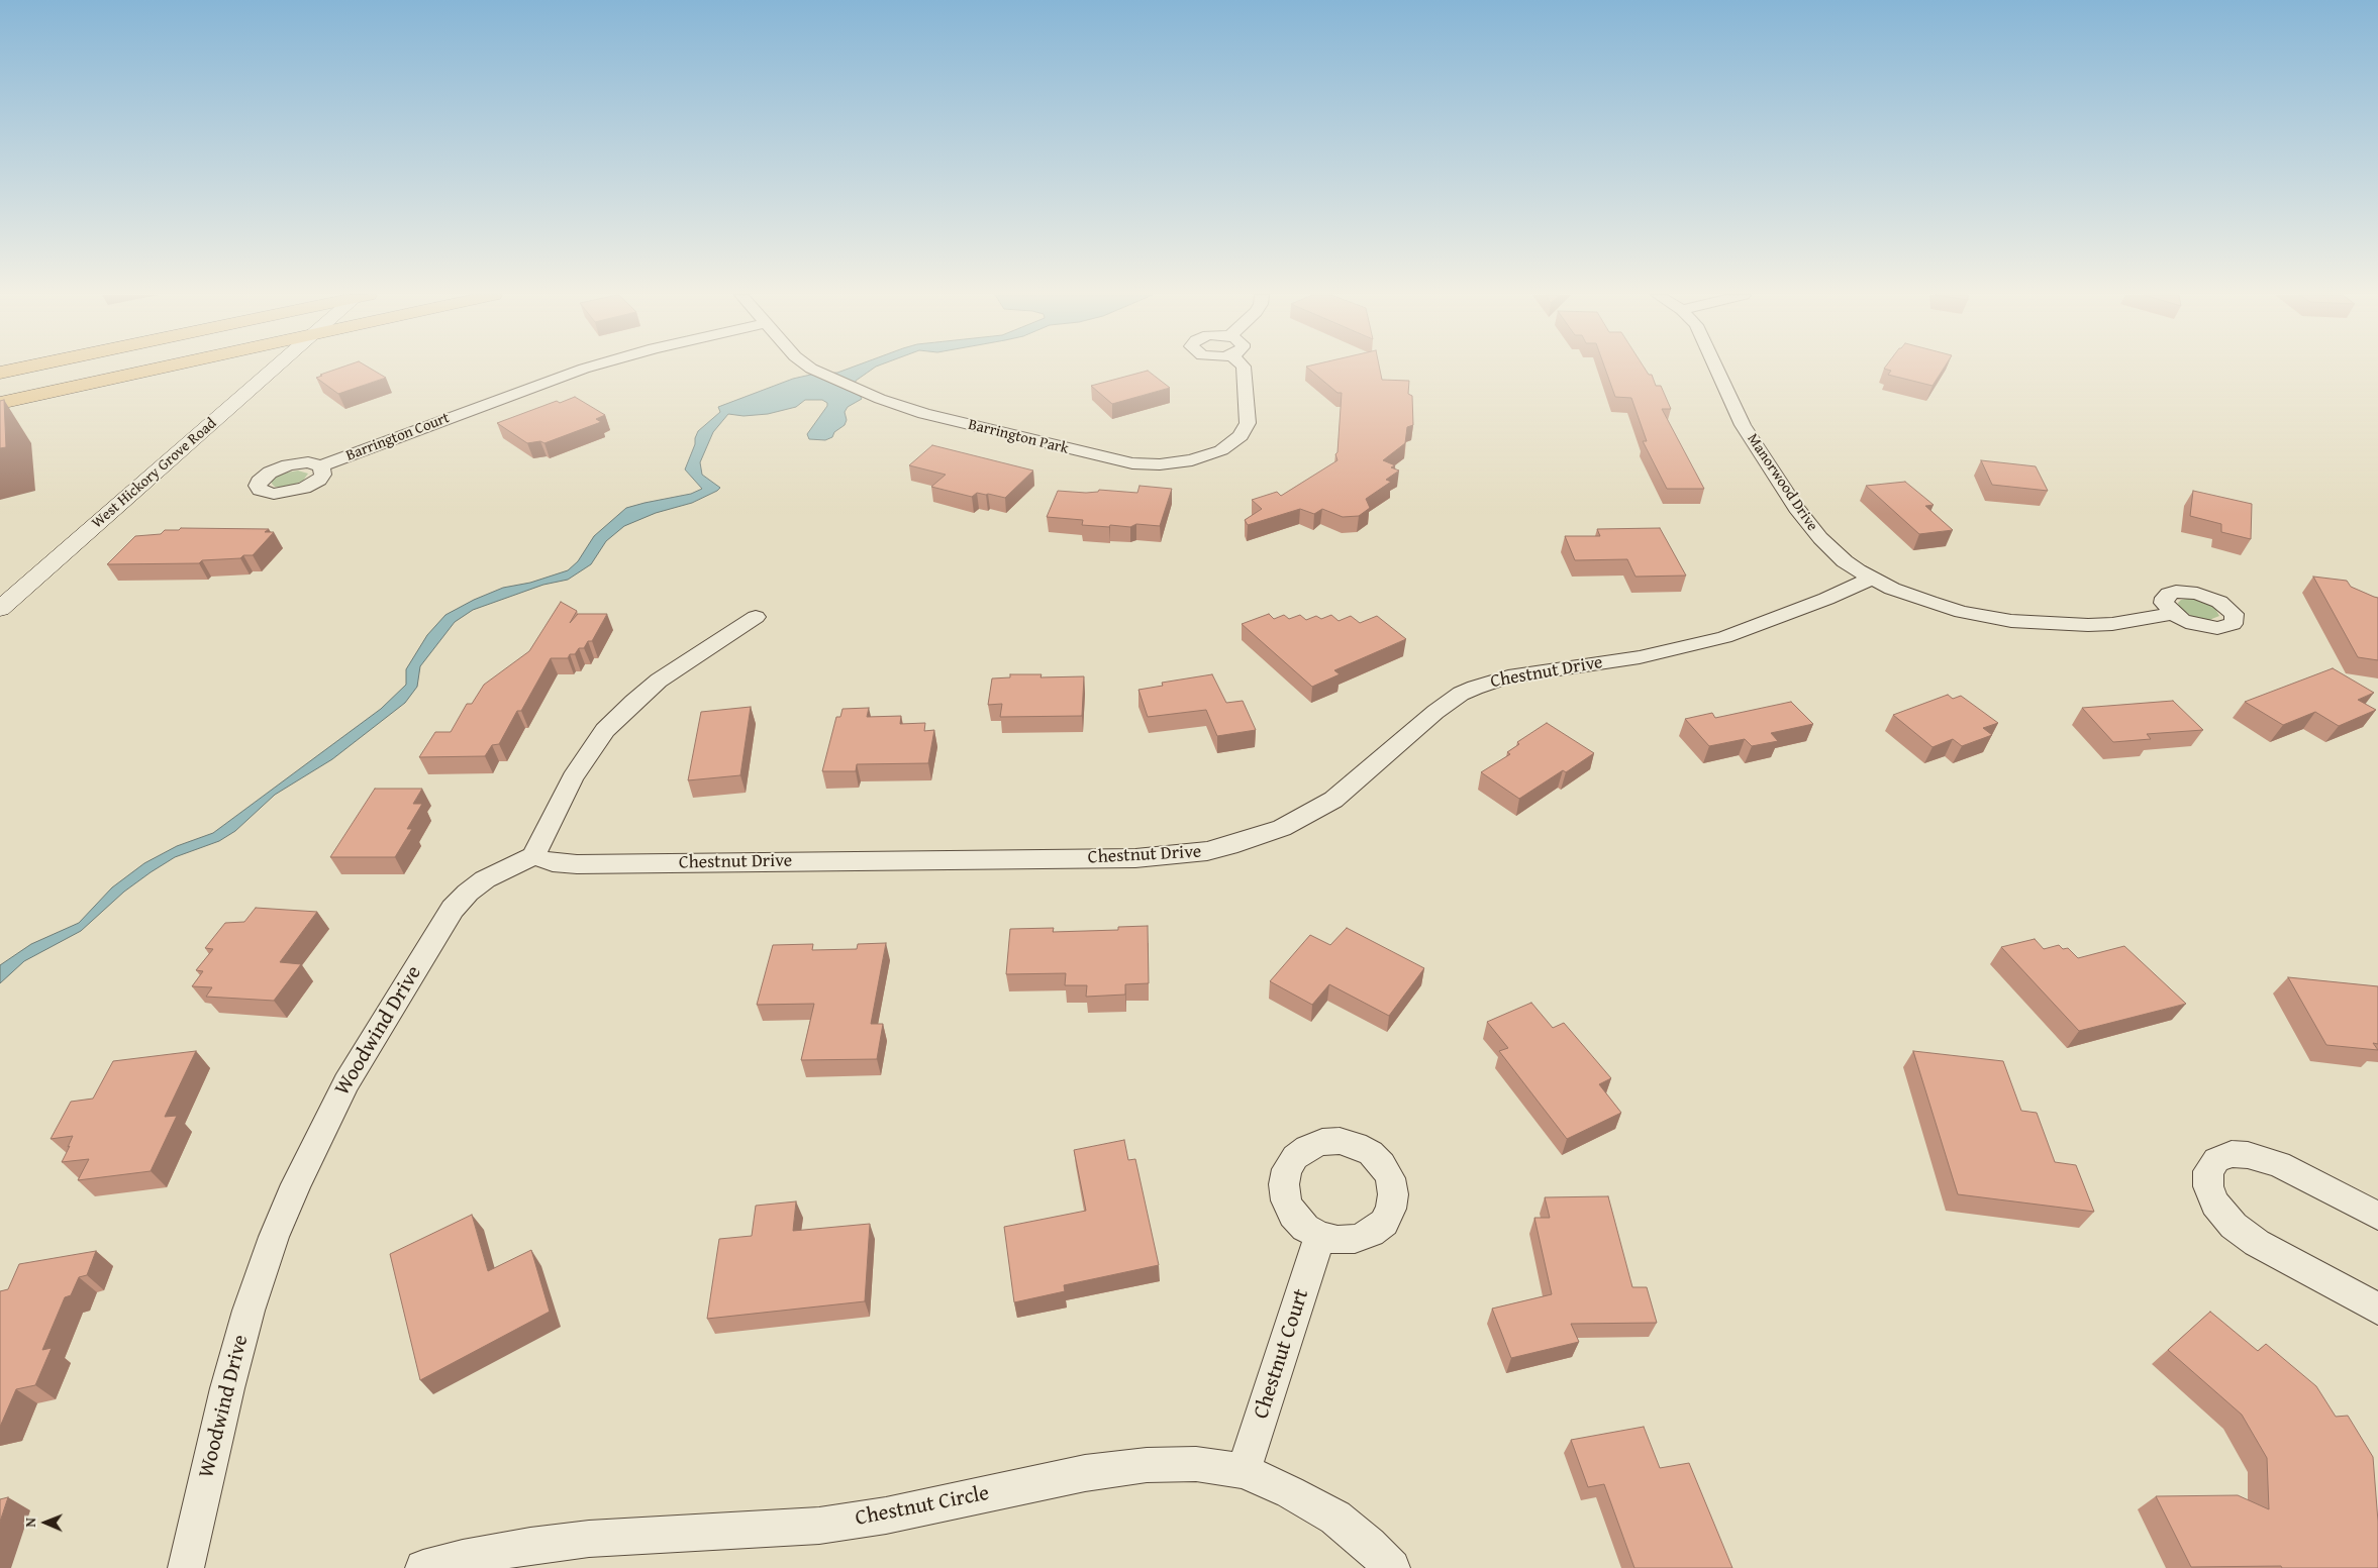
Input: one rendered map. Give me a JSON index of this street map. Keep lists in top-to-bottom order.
{
  "streets": {
    "street": [
      "Barrington Court",
      "Barrington Park",
      "West Hickory Grove Road",
      "Manorwood Drive",
      "Chestnut Drive",
      "Woodwind Drive",
      "Chestnut Court",
      "Chestnut Circle"
    ]
  },
  "crossings": [
    ["Manorwood Drive", "Chestnut Drive"],
    ["Chestnut Drive", "Woodwind Drive"],
    ["Chestnut Court", "Chestnut Circle"]
  ],
  "north": "left"
}
